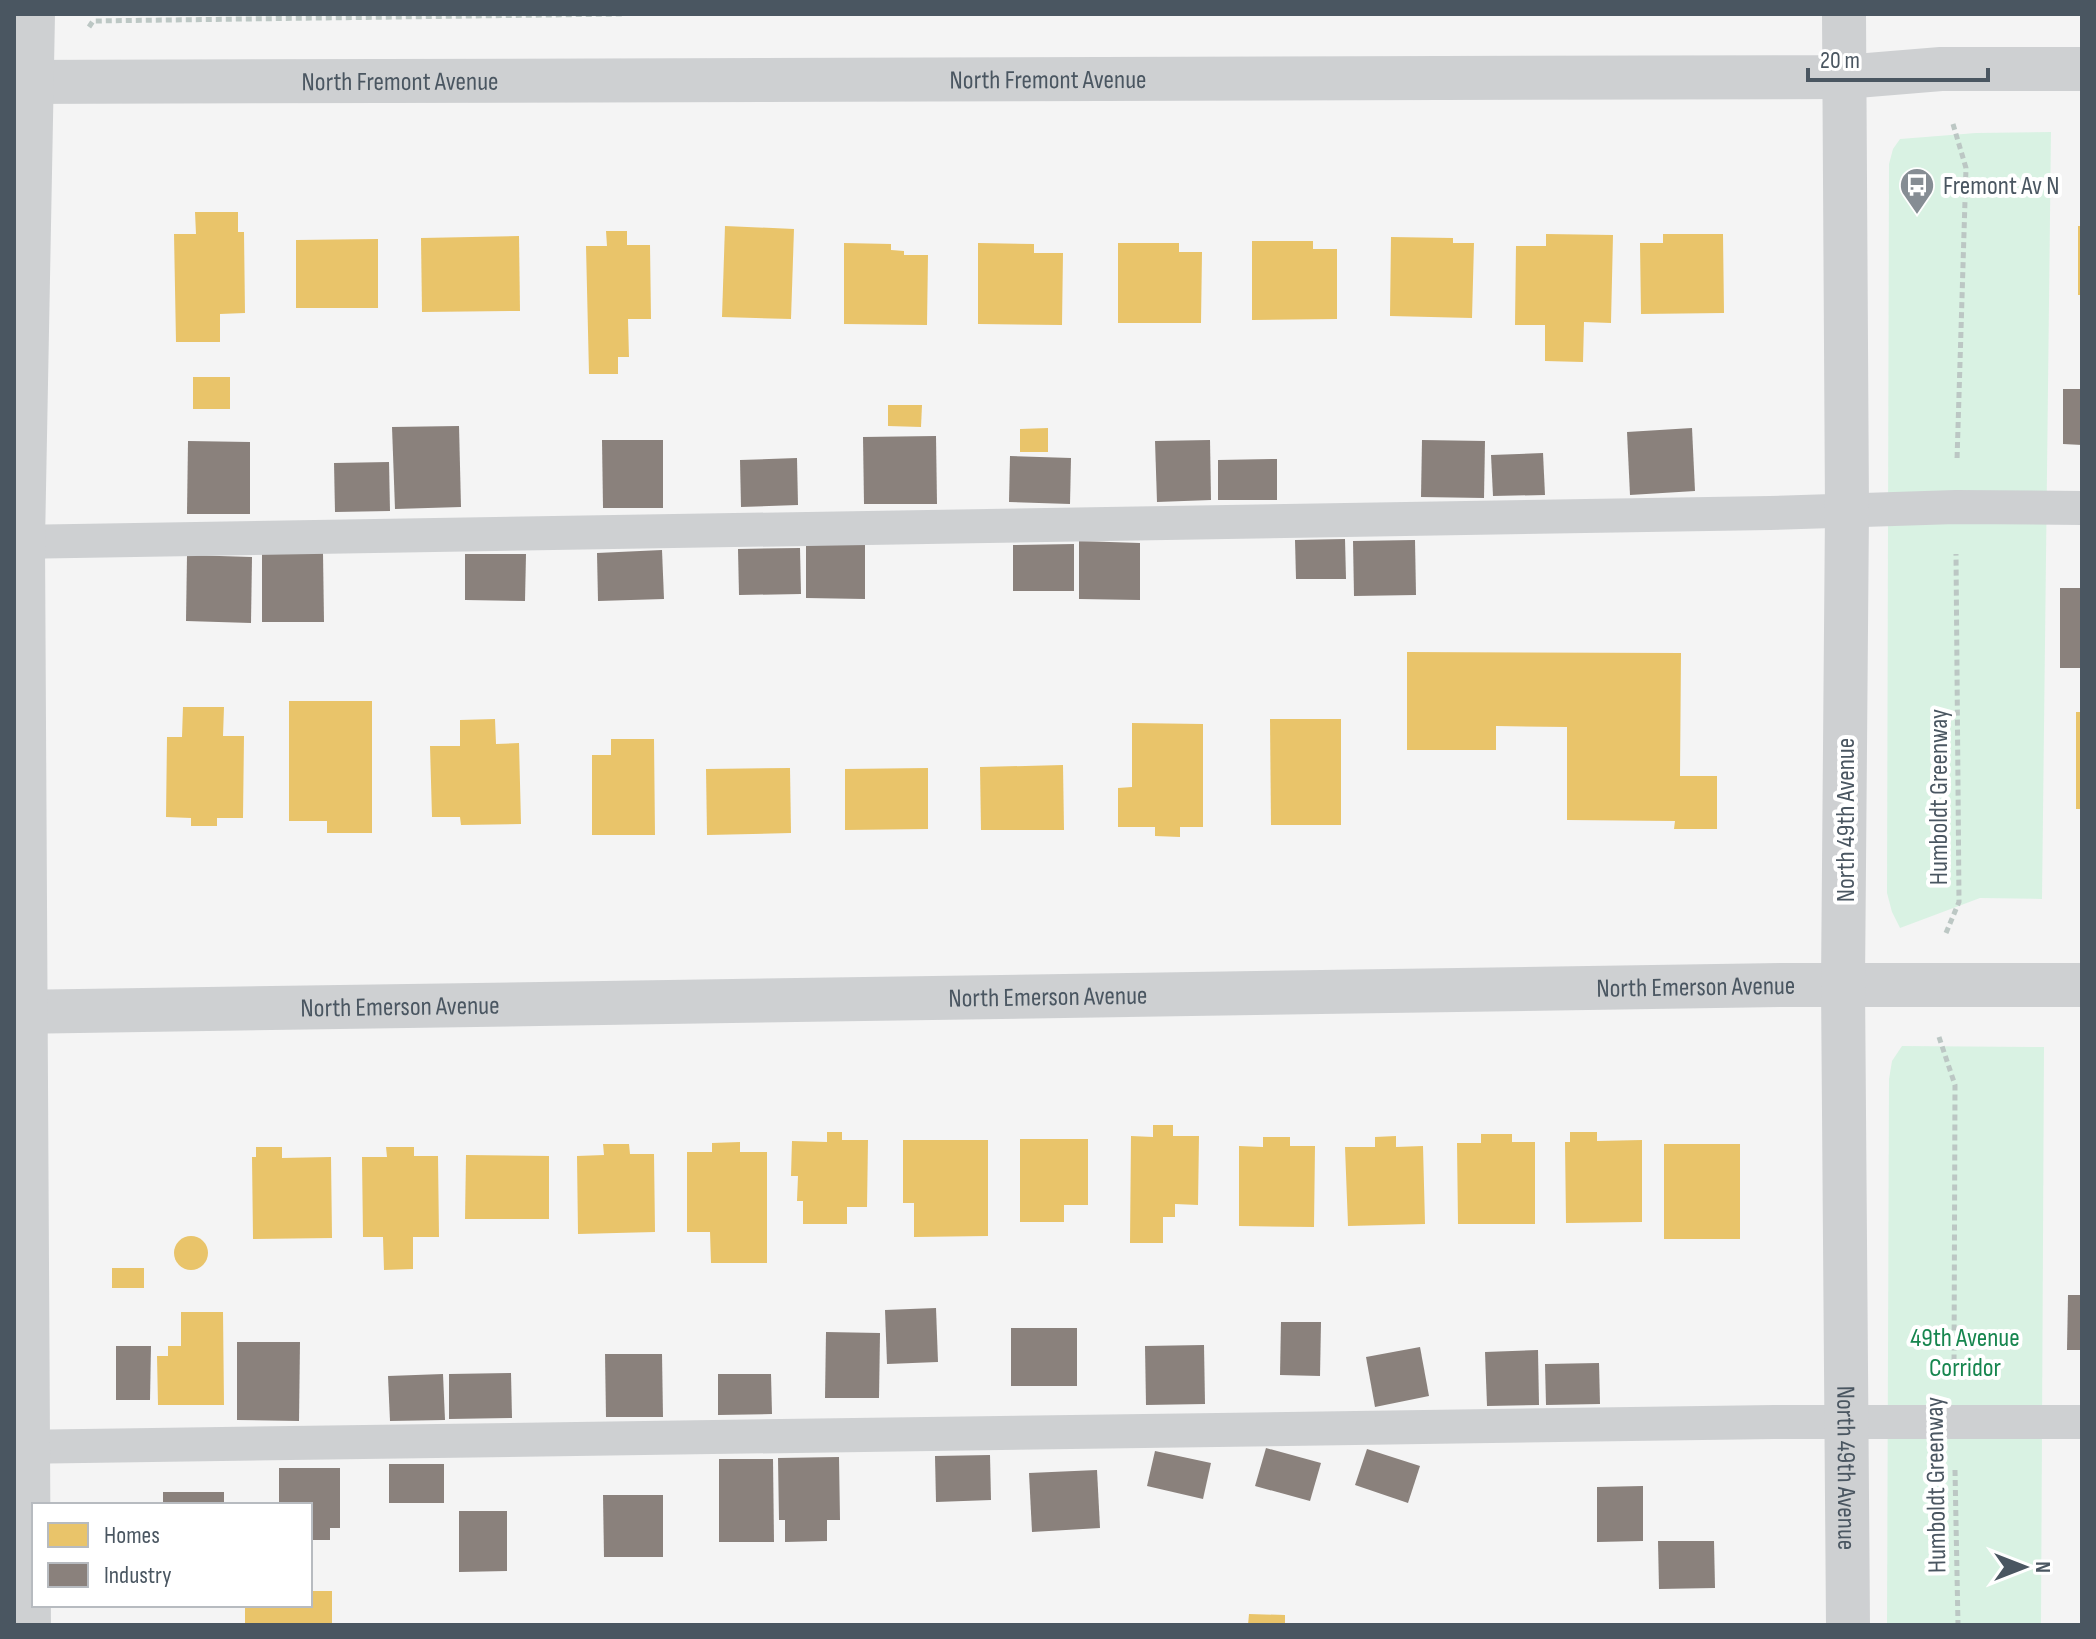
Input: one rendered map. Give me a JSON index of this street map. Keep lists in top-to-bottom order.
{
  "streets": {
    "street": ["North Fremont Avenue", "North 49th Avenue", "North Emerson Avenue"],
    "path": ["Humboldt Greenway"]
  },
  "crossings": [
    ["North Fremont Avenue", "Humboldt Greenway"],
    ["North Fremont Avenue", "North 49th Avenue"],
    ["Humboldt Greenway", "North Emerson Avenue"],
    ["North 49th Avenue", "North Emerson Avenue"]
  ],
  "parks": ["49th Avenue Corridor"],
  "places": {
    "bus stop": ["Fremont Av N"]
  },
  "legend": ["Homes", "Industry"],
  "scale_bar": "20 m",
  "north": "right"
}
